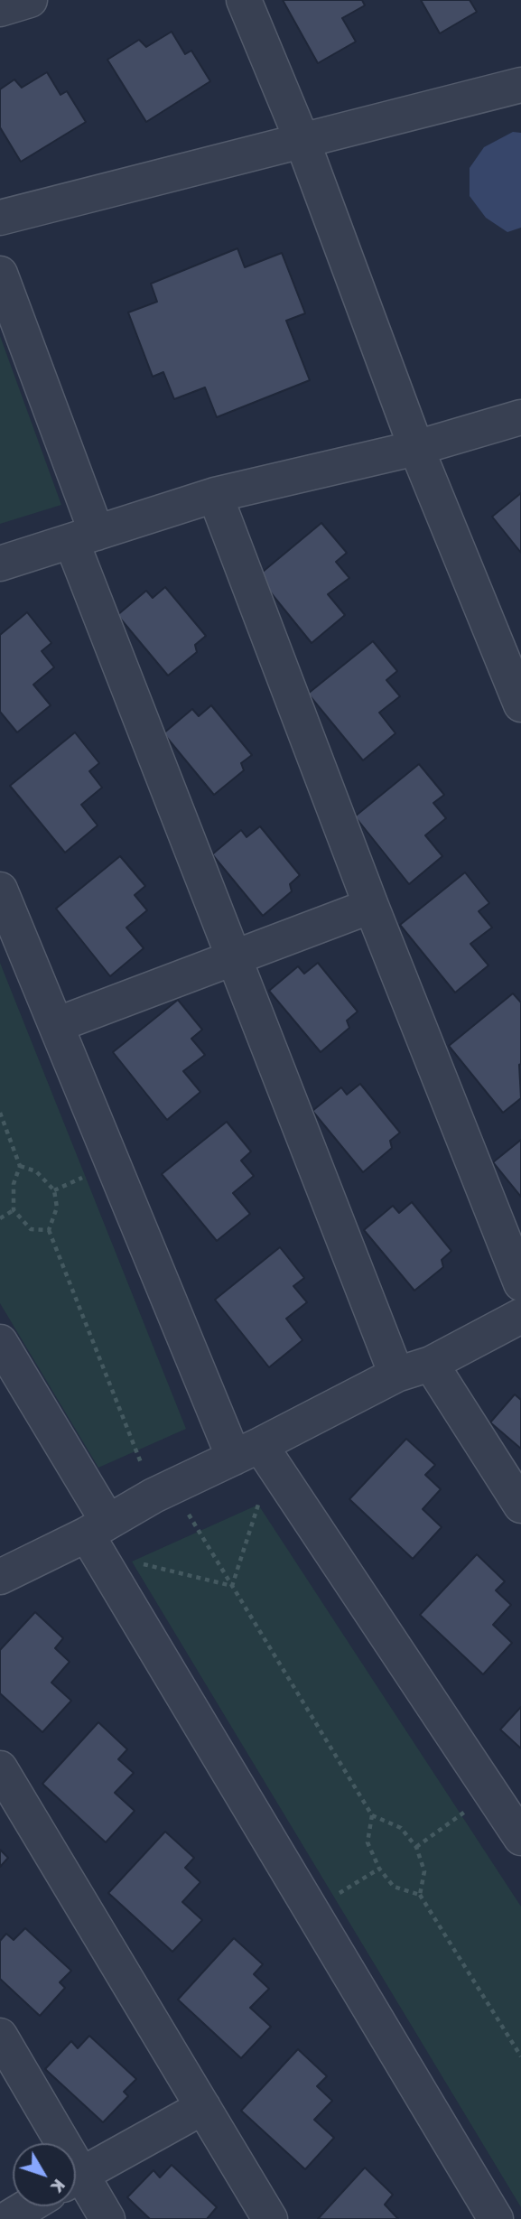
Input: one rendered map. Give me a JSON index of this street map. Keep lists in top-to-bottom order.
{
  "north": "bottom right"
}
